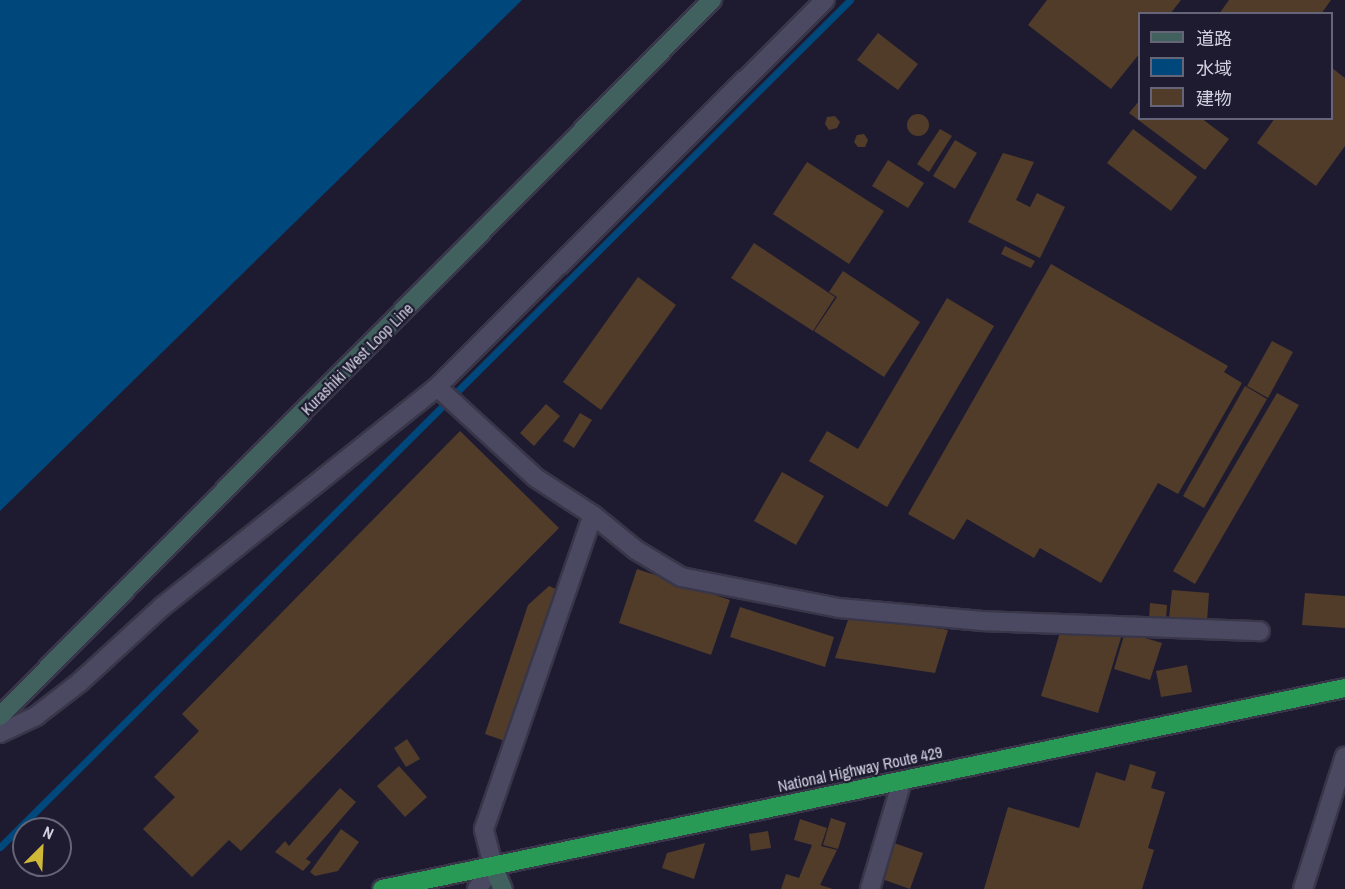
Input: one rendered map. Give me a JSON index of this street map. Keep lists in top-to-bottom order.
{
  "streets": {
    "highway": ["National Highway Route 429"],
    "main road": ["Kurashiki West Loop Line"]
  },
  "legend": ["道路", "水域", "建物"],
  "north": "top right"
}
